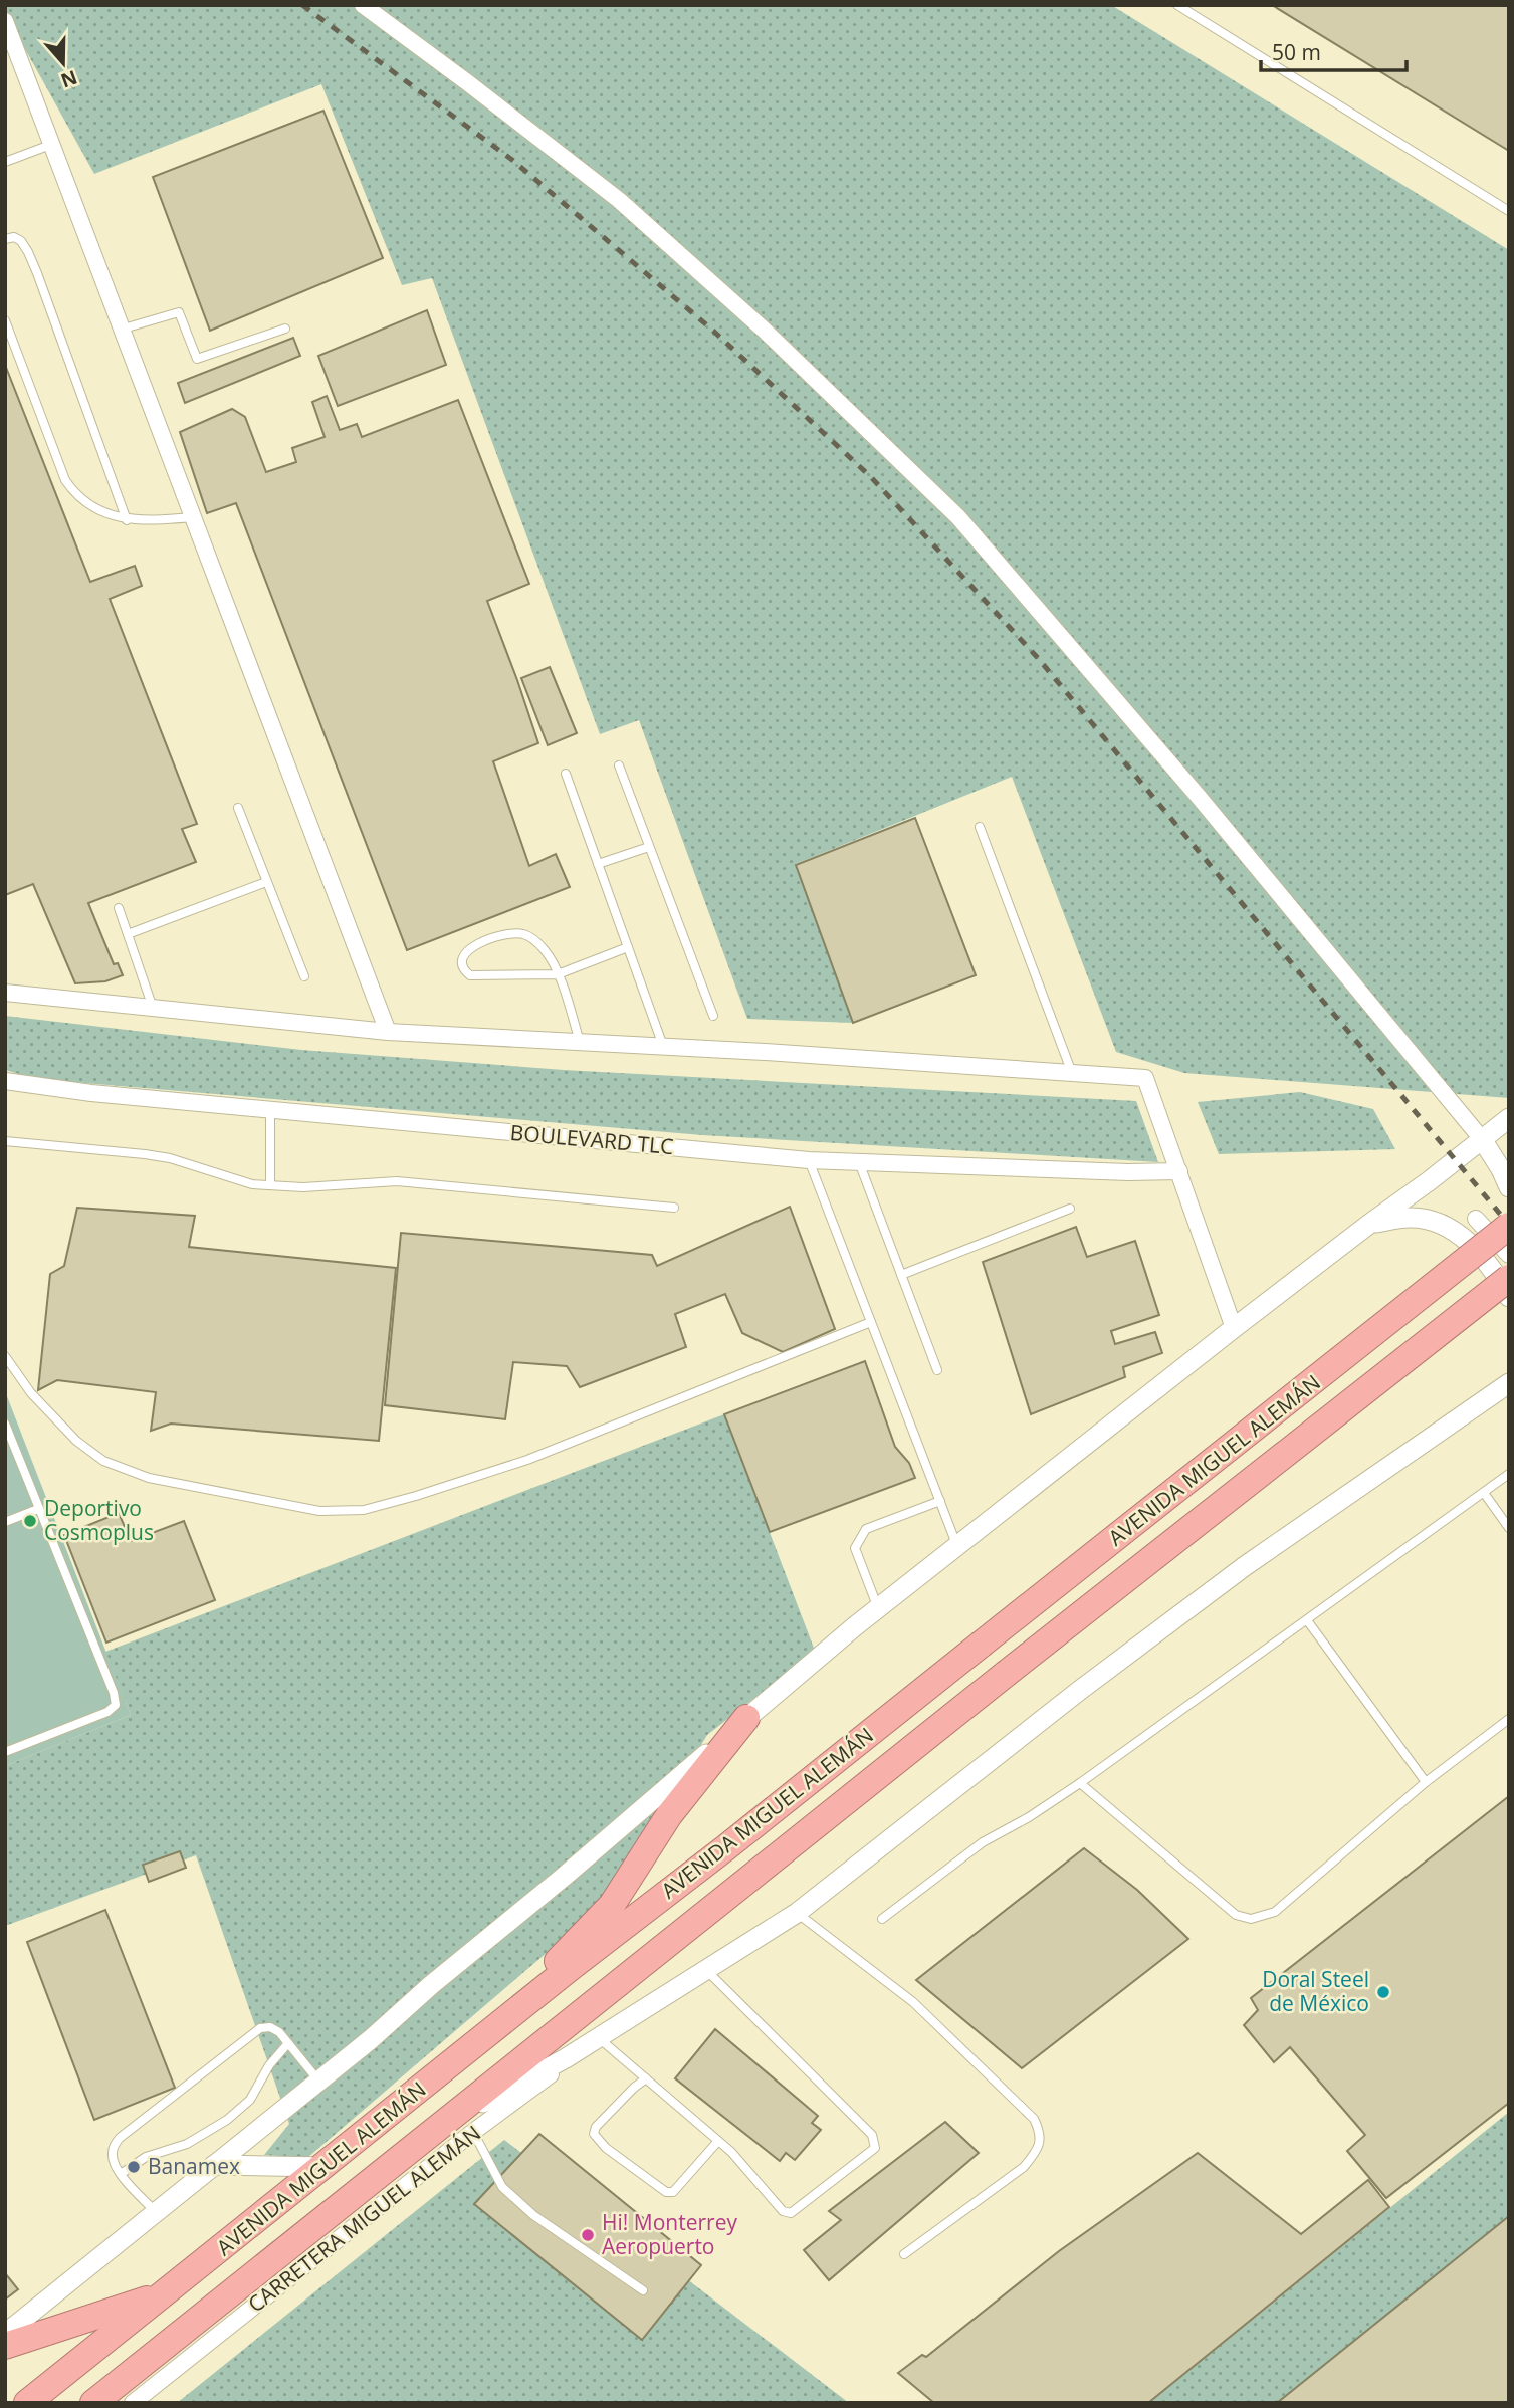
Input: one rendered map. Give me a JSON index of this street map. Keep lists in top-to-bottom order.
{
  "streets": {
    "highway": ["AVENIDA MIGUEL ALEMÁN"],
    "street": ["BOULEVARD TLC", "CARRETERA MIGUEL ALEMÁN"]
  },
  "places": [
    "Deportivo Cosmoplus",
    "Doral Steel de México",
    "Banamex",
    "Hi! Monterrey Aeropuerto"
  ],
  "scale_bar": "50 m",
  "north": "bottom"
}
